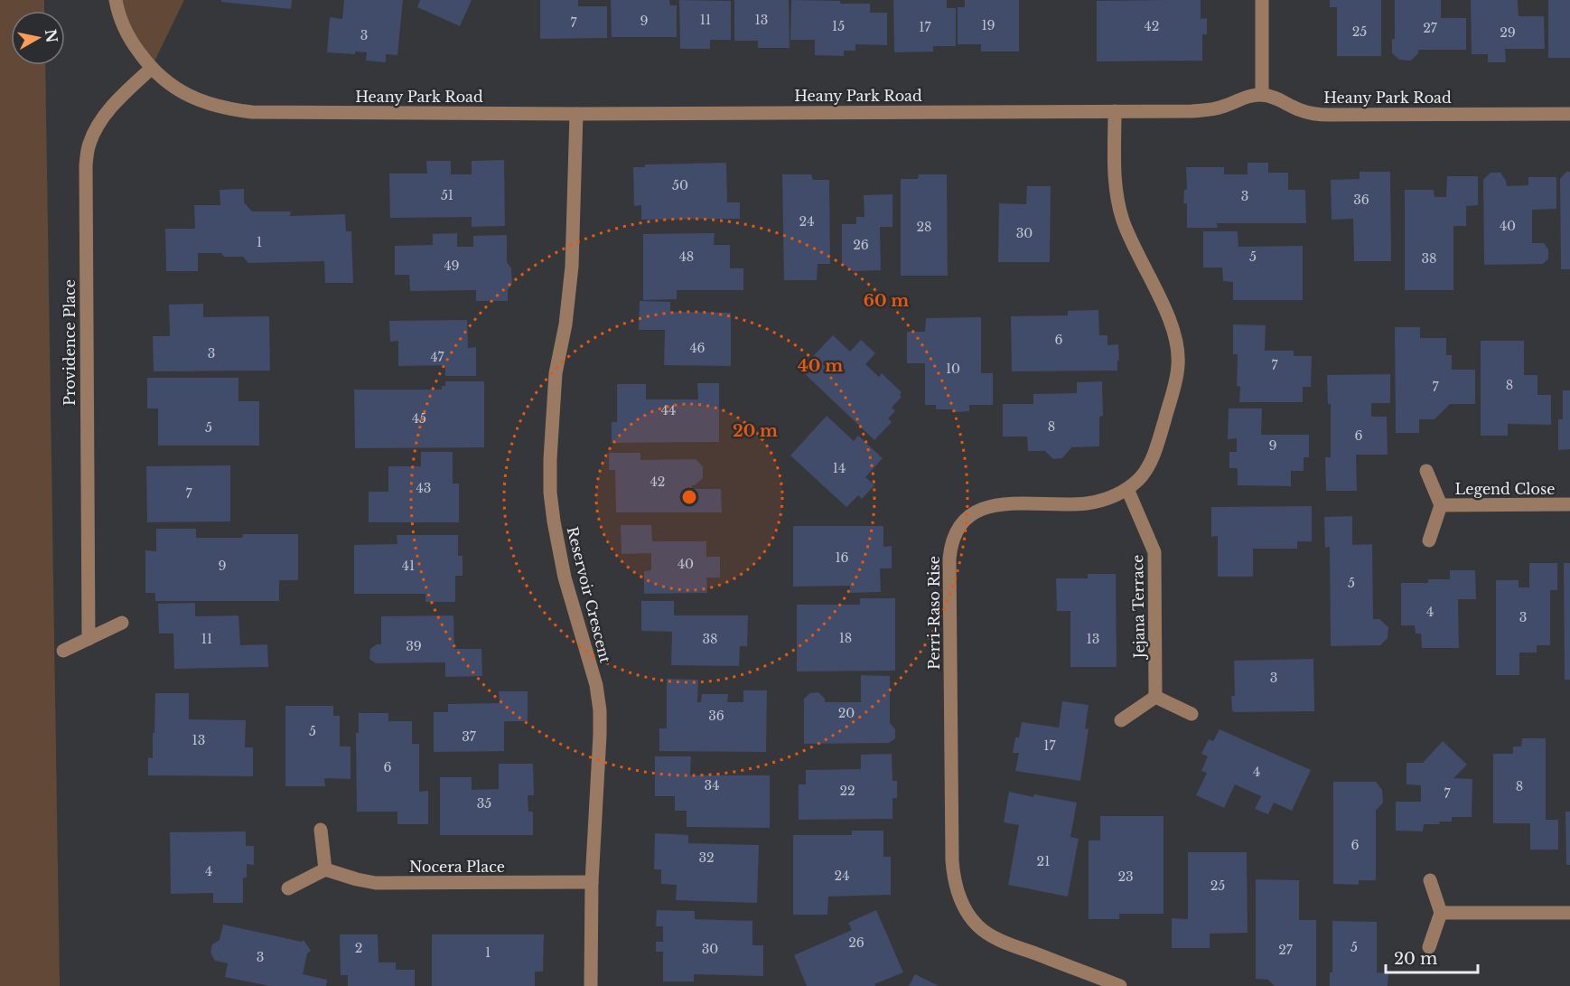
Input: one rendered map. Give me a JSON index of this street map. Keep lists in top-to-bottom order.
{
  "streets": {
    "street": [
      "Heany Park Road",
      "Providence Place",
      "Legend Close",
      "Reservoir Crescent",
      "Jejana Terrace",
      "Perri-Raso Rise",
      "Nocera Place"
    ]
  },
  "crossings": [
    ["Heany Park Road", "Providence Place"],
    ["Heany Park Road", "Reservoir Crescent"],
    ["Heany Park Road", "Perri-Raso Rise"],
    ["Reservoir Crescent", "Nocera Place"],
    ["Jejana Terrace", "Perri-Raso Rise"]
  ],
  "house_numbers": [
    "11",
    "13",
    "9",
    "7",
    "19",
    "15",
    "42",
    "17",
    "27",
    "25",
    "29",
    "3",
    "50",
    "51",
    "3",
    "36",
    "24",
    "40",
    "28",
    "30",
    "1",
    "26",
    "48",
    "5",
    "38",
    "49",
    "6",
    "46",
    "3",
    "47",
    "7",
    "10",
    "8",
    "7",
    "44",
    "45",
    "8",
    "5",
    "6",
    "9",
    "14",
    "42",
    "43",
    "7",
    "16",
    "40",
    "9",
    "41",
    "5",
    "4",
    "3",
    "18",
    "11",
    "38",
    "13",
    "39",
    "3",
    "20",
    "36",
    "5",
    "37",
    "13",
    "17",
    "6",
    "4",
    "34",
    "8",
    "22",
    "7",
    "35",
    "6",
    "32",
    "21",
    "4",
    "24",
    "23",
    "25",
    "26",
    "5",
    "2",
    "30",
    "27",
    "1",
    "3"
  ],
  "scale_bar": "20 m",
  "north": "right",
  "rings": ["60 m", "40 m", "20 m"]
}
